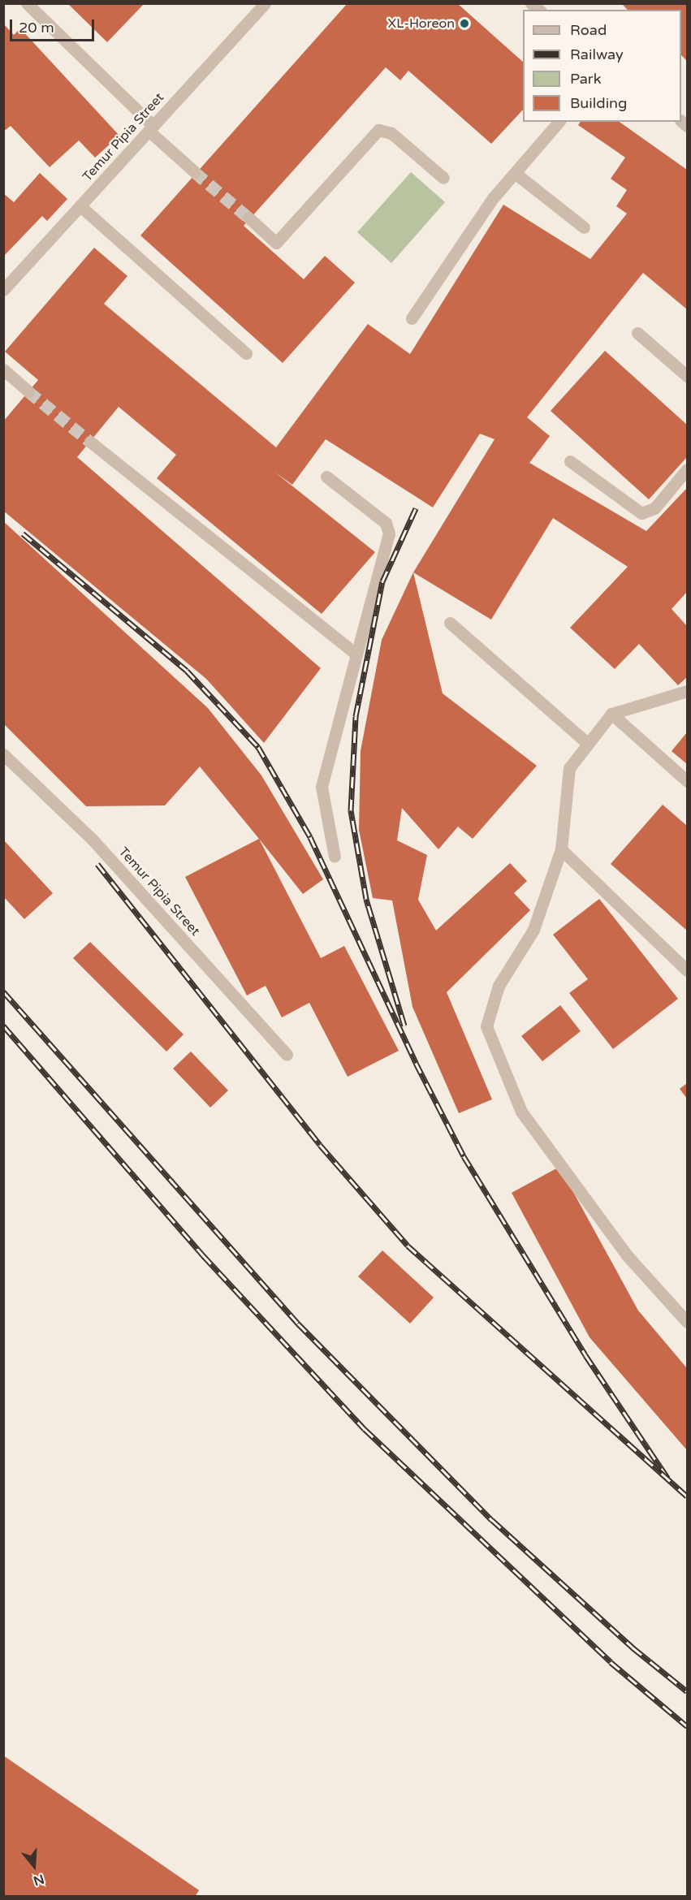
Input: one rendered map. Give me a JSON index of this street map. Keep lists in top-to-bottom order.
{
  "streets": {
    "street": ["Temur Pipia Street"]
  },
  "places": ["XL-Horeon"],
  "legend": [
    "Road",
    "Railway",
    "Park",
    "Building"
  ],
  "scale_bar": "20 m",
  "north": "bottom"
}
